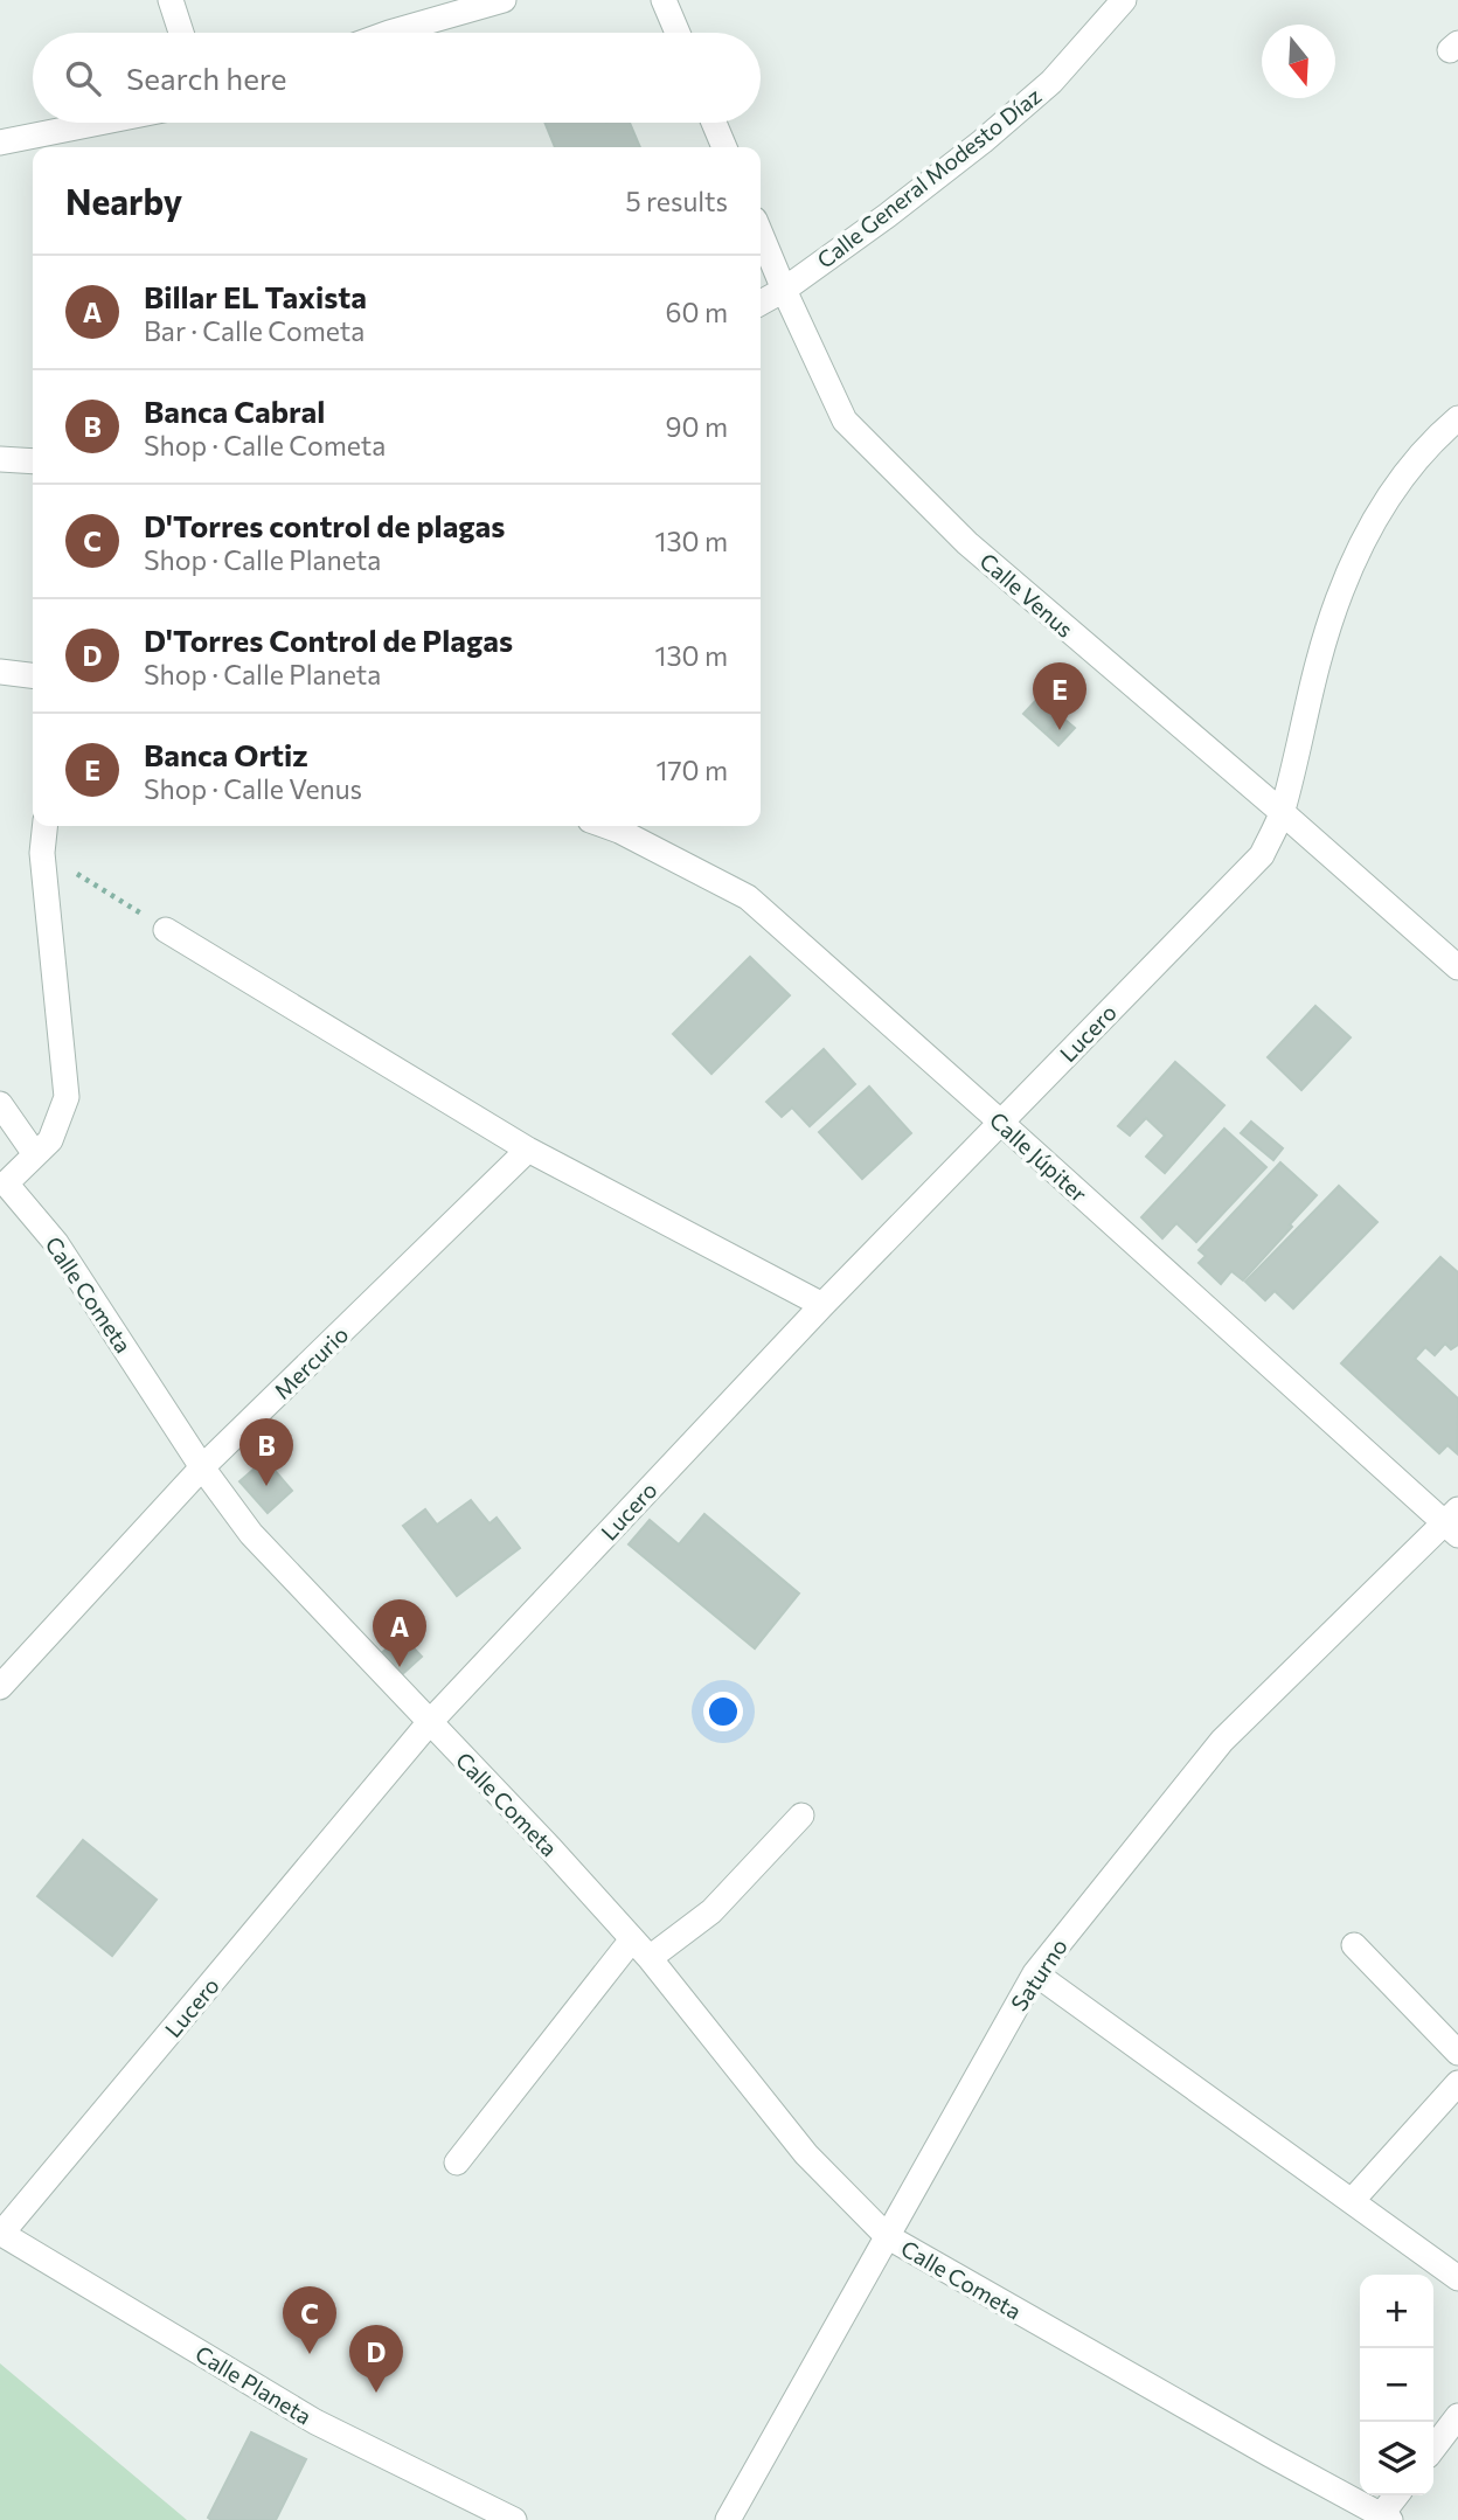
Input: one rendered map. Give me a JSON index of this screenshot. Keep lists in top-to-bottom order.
{
  "streets": {
    "street": [
      "Calle General Modesto Díaz",
      "Calle Venus",
      "Lucero",
      "Calle Júpiter",
      "Calle Cometa",
      "Mercurio",
      "Saturno",
      "Calle Planeta"
    ]
  },
  "crossings": [
    ["Calle General Modesto Díaz", "Calle Venus"],
    ["Calle Venus", "Lucero"],
    ["Lucero", "Calle Júpiter"],
    ["Lucero", "Calle Cometa"],
    ["Lucero", "Calle Planeta"],
    ["Calle Júpiter", "Saturno"],
    ["Calle Cometa", "Mercurio"],
    ["Calle Cometa", "Saturno"]
  ],
  "north": "bottom",
  "page": {
    "search": "Search here",
    "heading": ["Nearby", "5 results"],
    "list": [
      {
        "mark": "A",
        "name": "Billar EL Taxista",
        "note": "Bar · Calle Cometa",
        "value": "60 m"
      },
      {
        "mark": "B",
        "name": "Banca Cabral",
        "note": "Shop · Calle Cometa",
        "value": "90 m"
      },
      {
        "mark": "C",
        "name": "D'Torres control de plagas",
        "note": "Shop · Calle Planeta",
        "value": "130 m"
      },
      {
        "mark": "D",
        "name": "D'Torres Control de Plagas",
        "note": "Shop · Calle Planeta",
        "value": "130 m"
      },
      {
        "mark": "E",
        "name": "Banca Ortiz",
        "note": "Shop · Calle Venus",
        "value": "170 m"
      }
    ],
    "pins": [
      "E",
      "B",
      "A",
      "C",
      "D"
    ],
    "map_buttons": ["+", "−"]
  }
}
